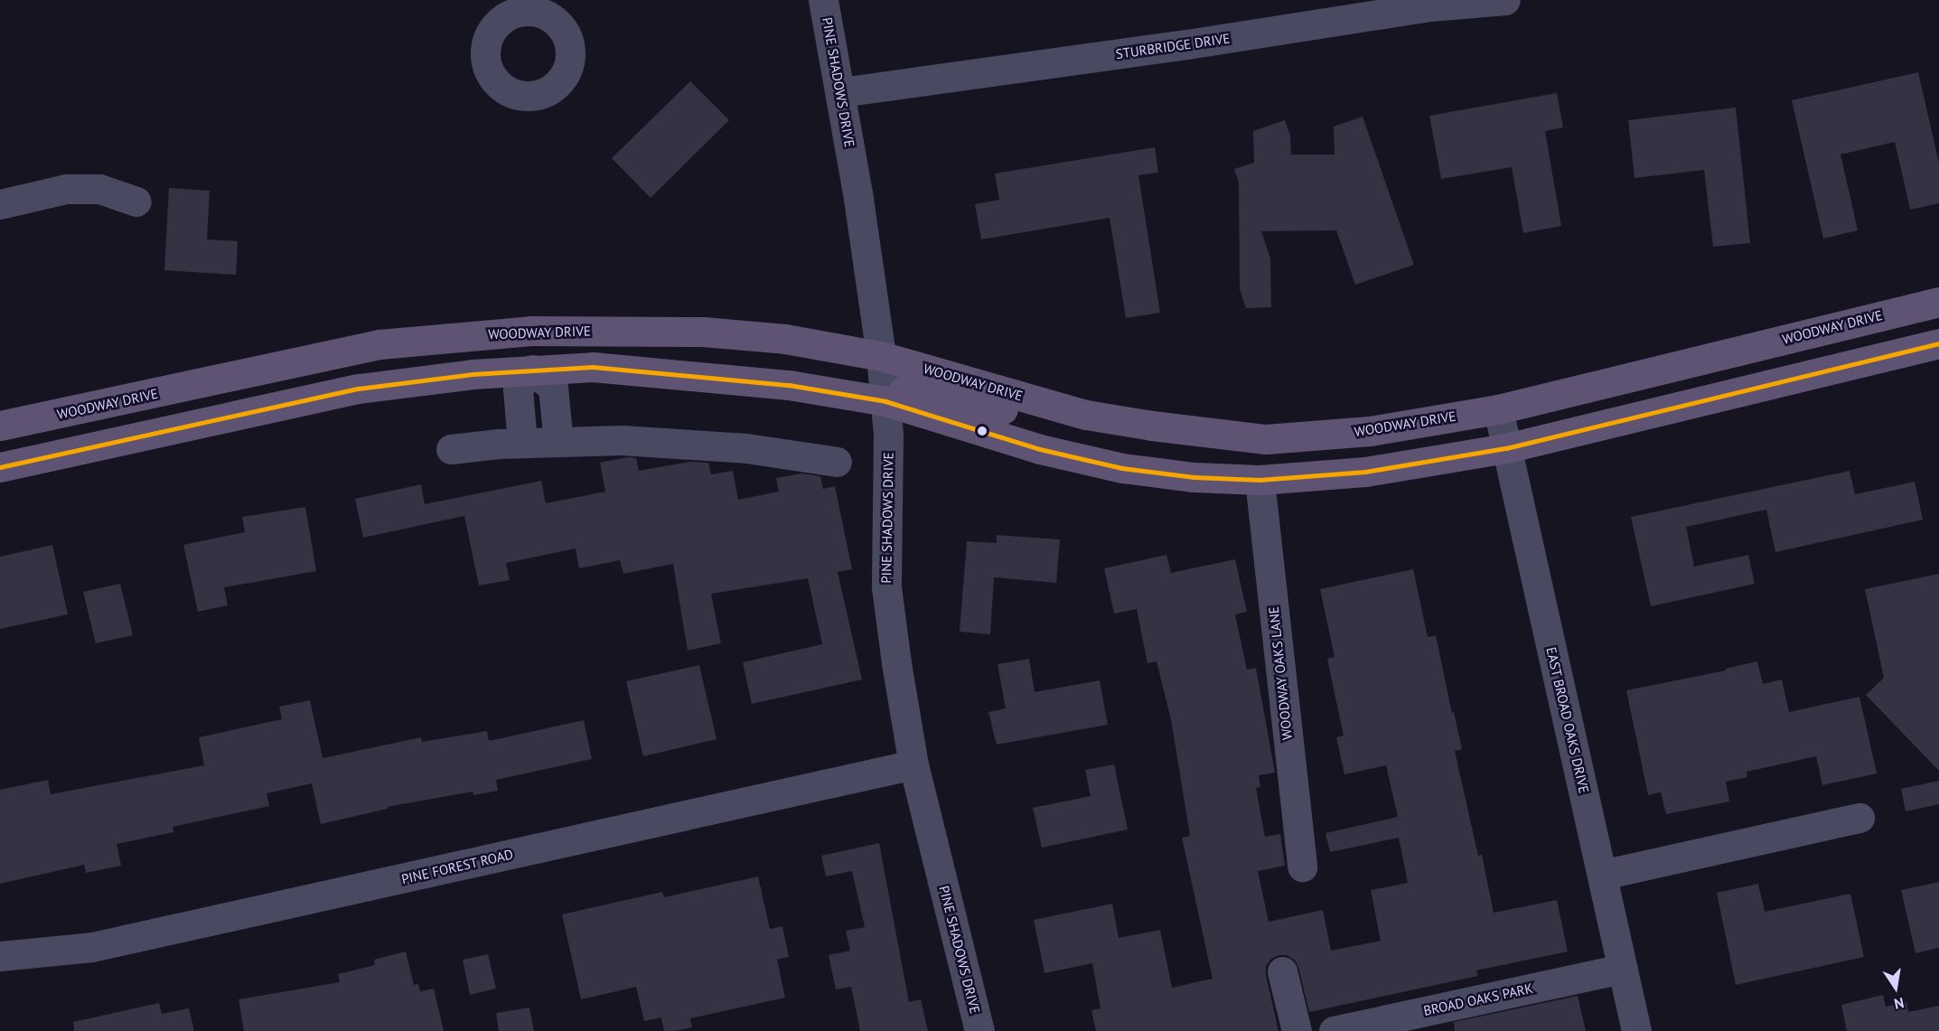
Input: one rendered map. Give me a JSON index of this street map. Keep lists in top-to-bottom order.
{
  "streets": {
    "main road": ["WOODWAY DRIVE"],
    "street": [
      "STURBRIDGE DRIVE",
      "PINE SHADOWS DRIVE",
      "WOODWAY OAKS LANE",
      "EAST BROAD OAKS DRIVE",
      "PINE FOREST ROAD",
      "BROAD OAKS PARK"
    ]
  },
  "crossings": [
    ["STURBRIDGE DRIVE", "PINE SHADOWS DRIVE"],
    ["PINE SHADOWS DRIVE", "WOODWAY DRIVE"],
    ["PINE SHADOWS DRIVE", "PINE FOREST ROAD"],
    ["WOODWAY DRIVE", "EAST BROAD OAKS DRIVE"],
    ["EAST BROAD OAKS DRIVE", "BROAD OAKS PARK"]
  ],
  "north": "bottom"
}
